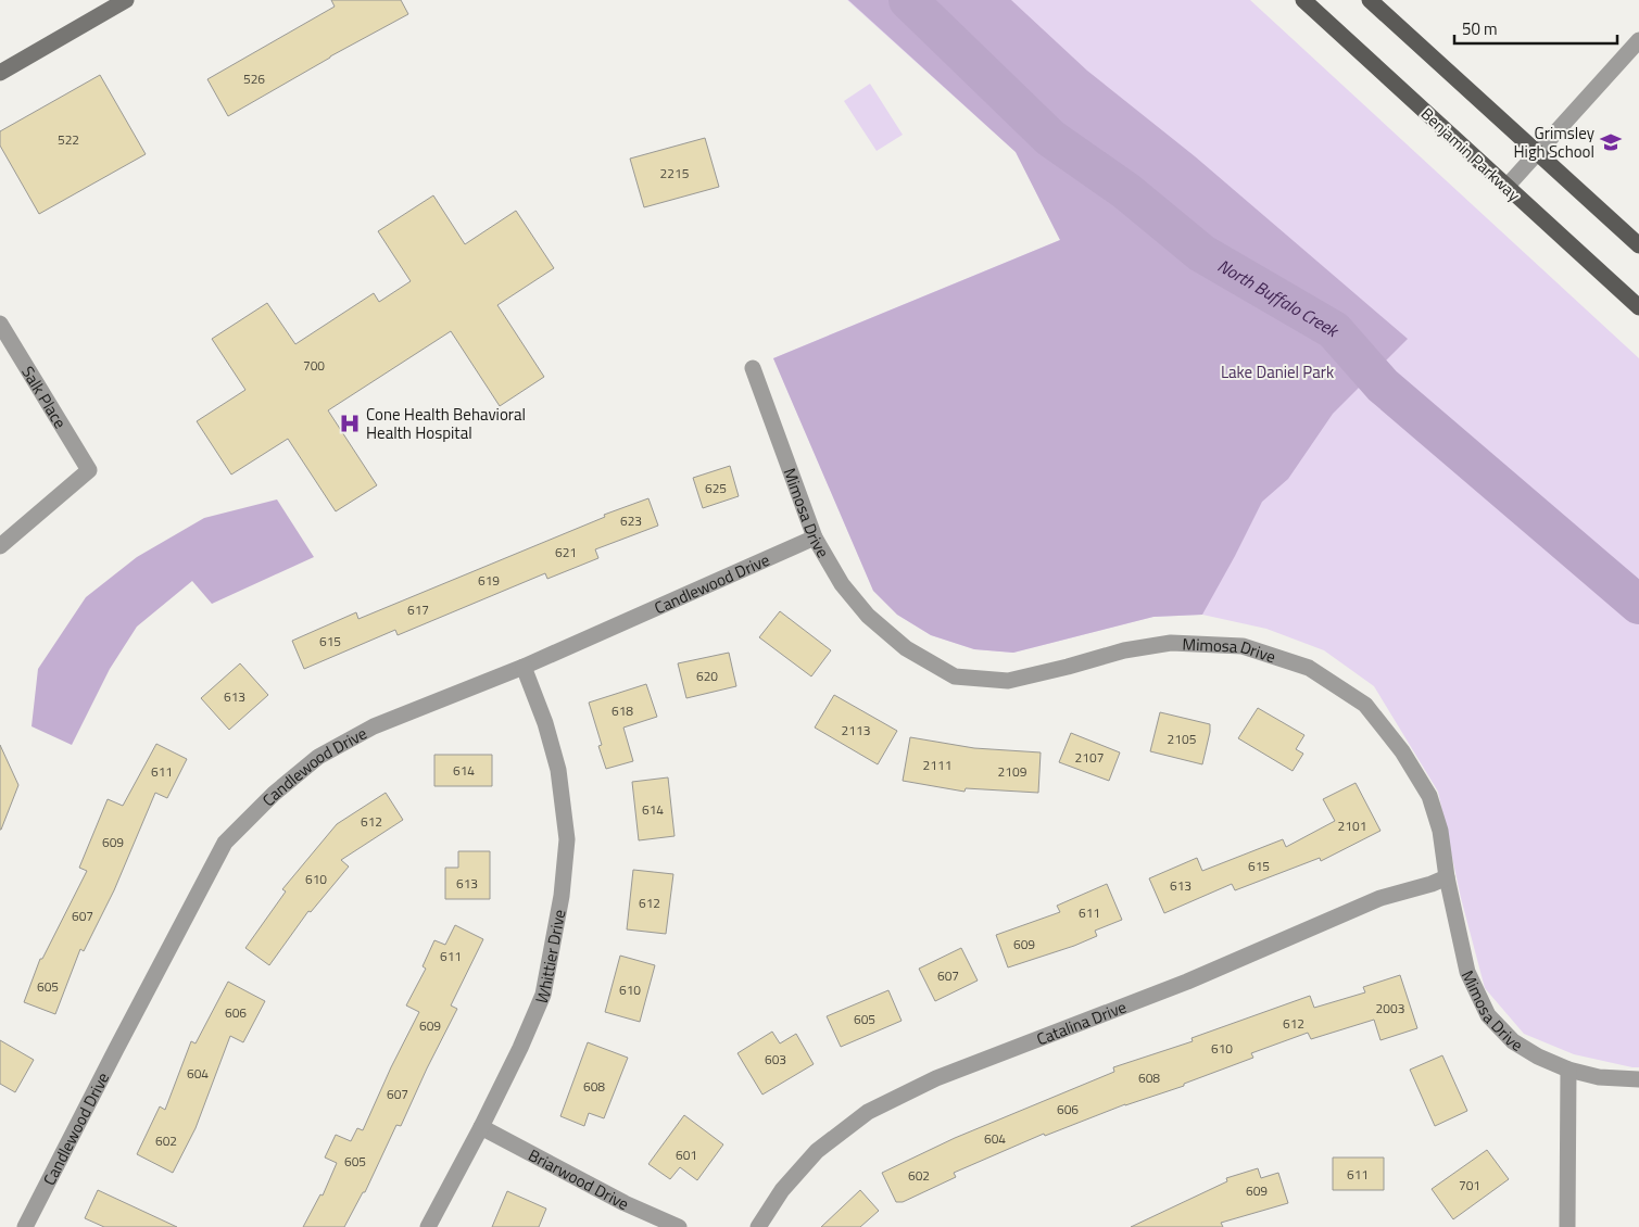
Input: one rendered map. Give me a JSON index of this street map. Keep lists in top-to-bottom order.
{
  "streets": {
    "main road": ["Benjamin Parkway"],
    "street": [
      "Salk Place",
      "Mimosa Drive",
      "Candlewood Drive",
      "Whittier Drive",
      "Catalina Drive",
      "Briarwood Drive"
    ]
  },
  "crossings": [
    ["Mimosa Drive", "Candlewood Drive"],
    ["Mimosa Drive", "Catalina Drive"],
    ["Candlewood Drive", "Whittier Drive"],
    ["Whittier Drive", "Briarwood Drive"]
  ],
  "water": ["North Buffalo Creek"],
  "parks": ["Lake Daniel Park"],
  "places": {
    "school or university": ["Grimsley High School"],
    "hospital": ["Cone Health Behavioral Health Hospital"]
  },
  "house_numbers": [
    "526",
    "522",
    "2215",
    "700",
    "625",
    "623",
    "621",
    "619",
    "617",
    "615",
    "620",
    "613",
    "618",
    "2113",
    "2105",
    "2107",
    "2111",
    "614",
    "611",
    "2109",
    "614",
    "612",
    "2101",
    "609",
    "615",
    "610",
    "613",
    "613",
    "612",
    "611",
    "607",
    "609",
    "611",
    "607",
    "605",
    "610",
    "2003",
    "606",
    "605",
    "612",
    "609",
    "610",
    "603",
    "604",
    "608",
    "608",
    "607",
    "606",
    "604",
    "602",
    "601",
    "605",
    "611",
    "602",
    "701",
    "609"
  ],
  "scale_bar": "50 m"
}
